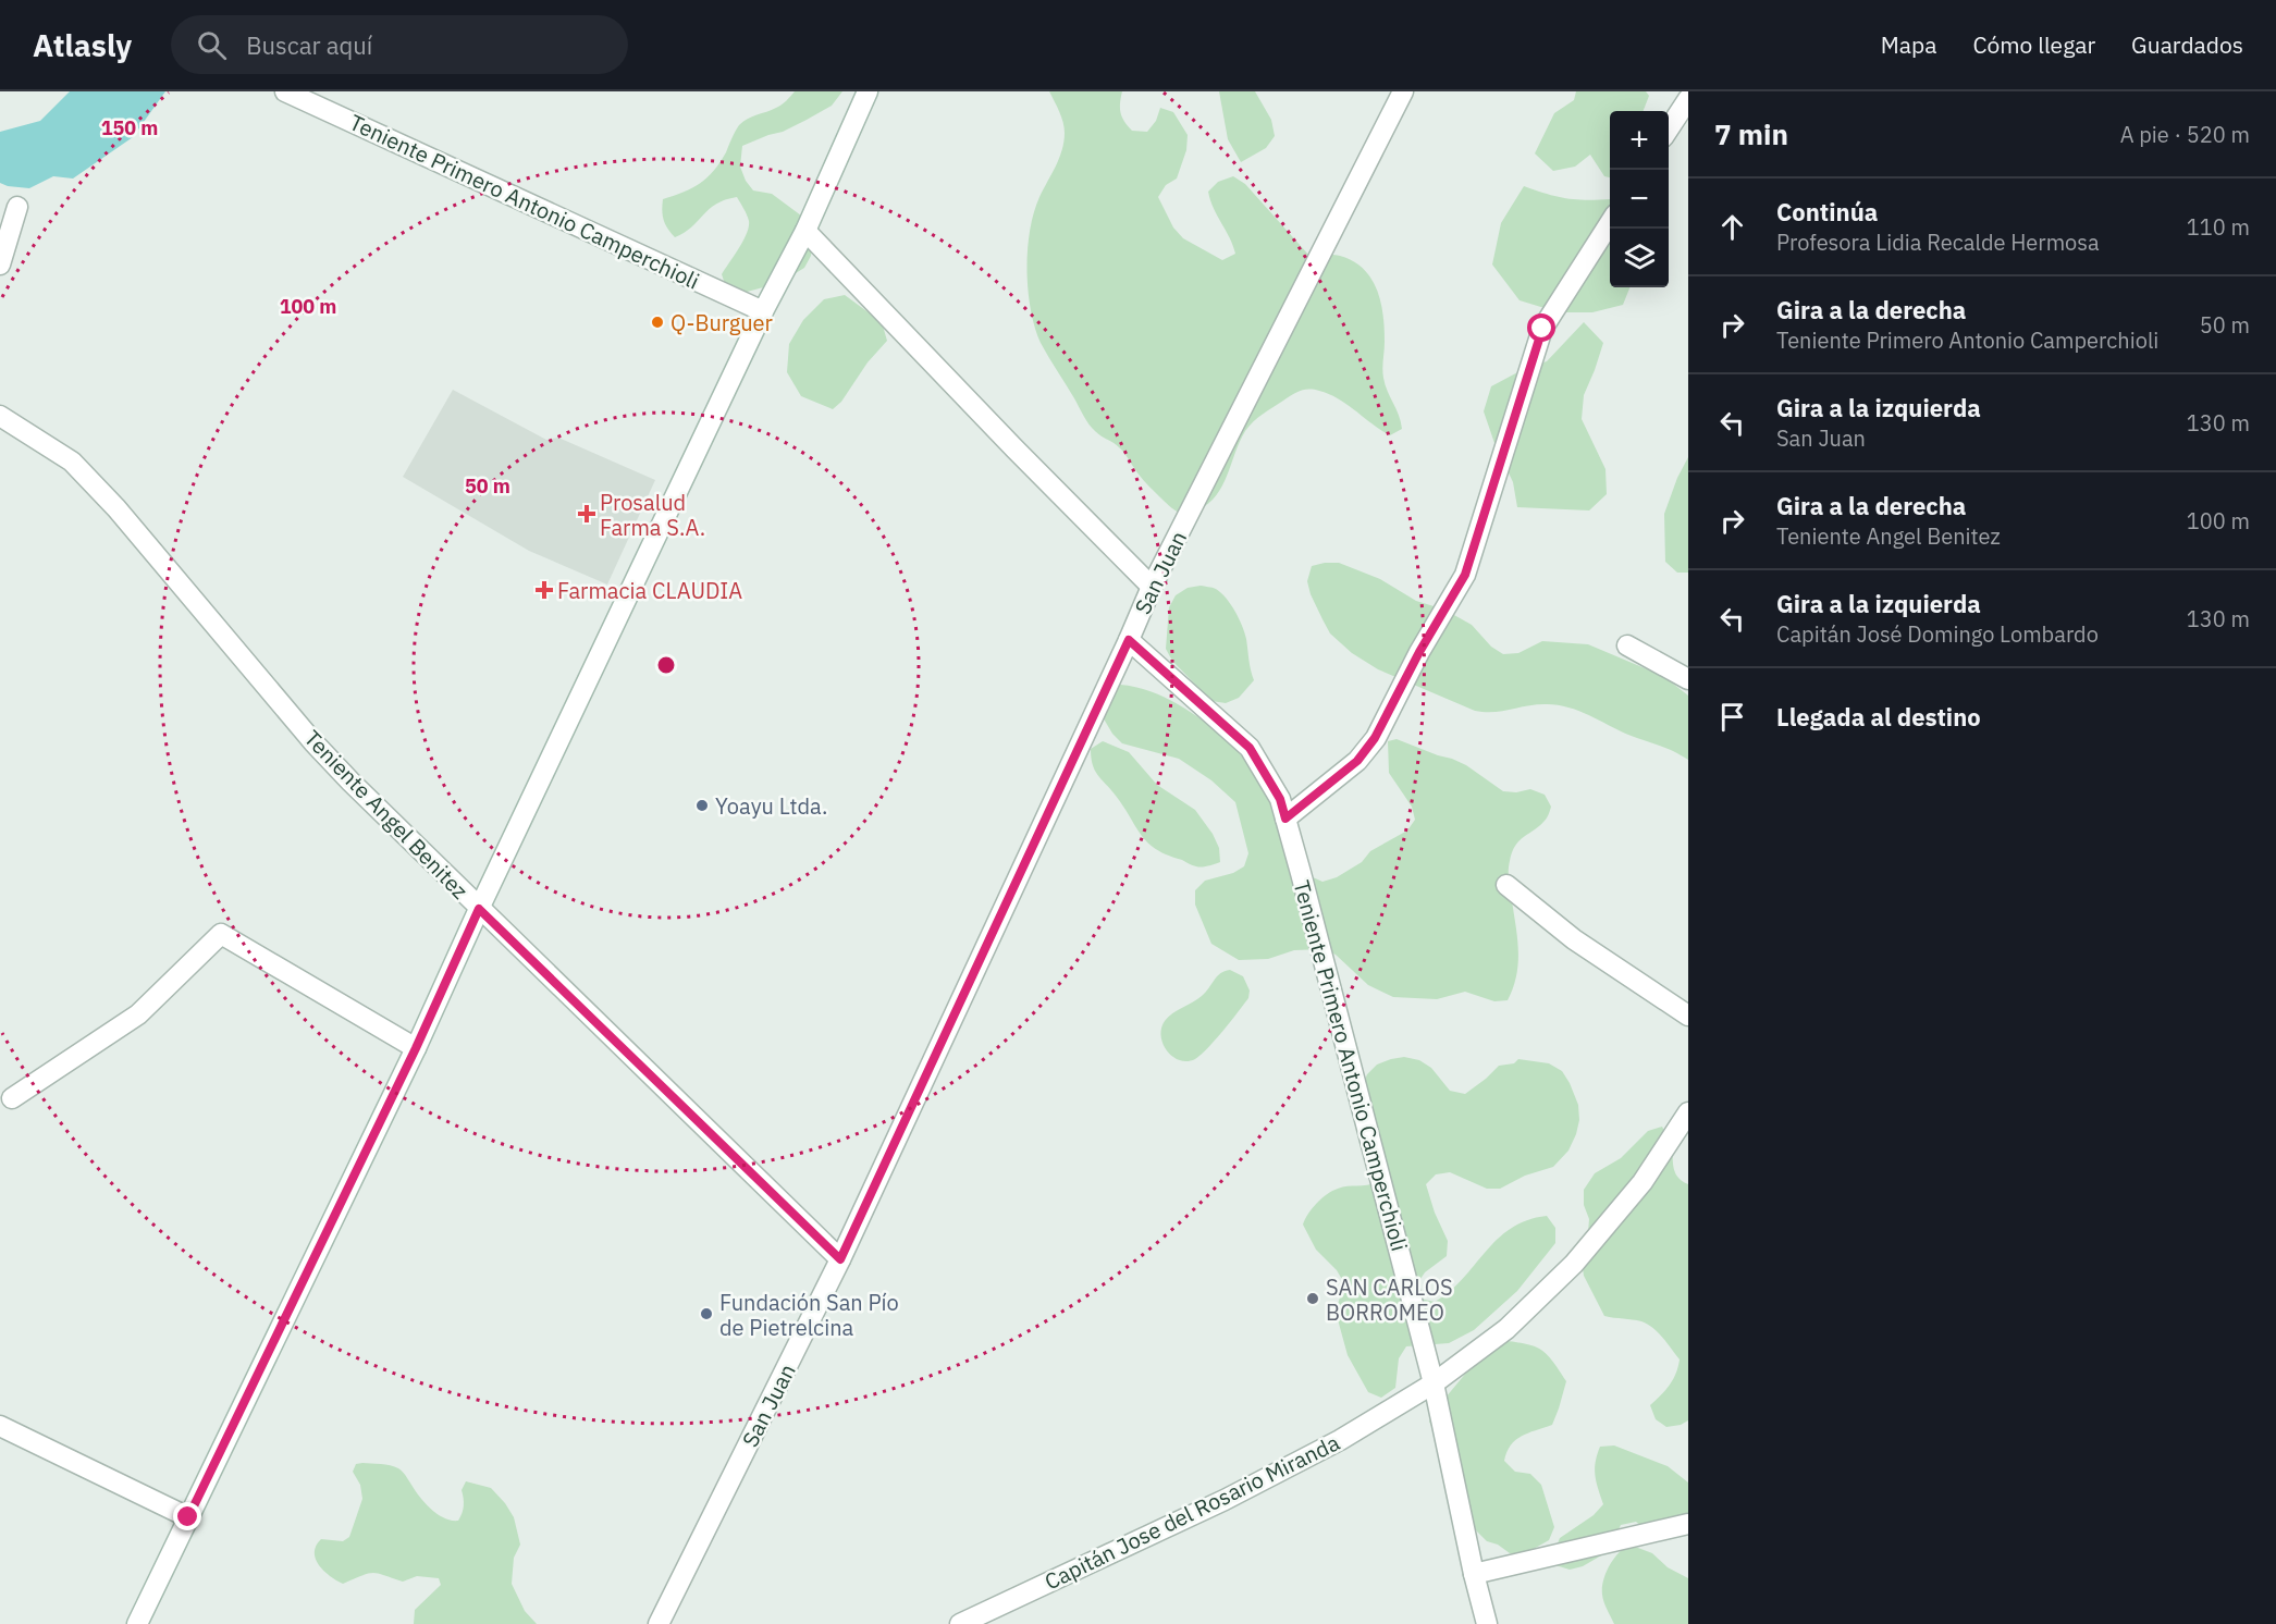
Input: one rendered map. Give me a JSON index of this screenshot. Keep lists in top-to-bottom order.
{
  "streets": {
    "street": [
      "Teniente Primero Antonio Camperchioli",
      "San Juan",
      "Teniente Angel Benitez",
      "Capitán Jose del Rosario Miranda"
    ]
  },
  "crossings": [
    ["Teniente Primero Antonio Camperchioli", "San Juan"],
    ["Teniente Primero Antonio Camperchioli", "Capitán Jose del Rosario Miranda"],
    ["San Juan", "Teniente Angel Benitez"]
  ],
  "places": {
    "other": [
      "Q-Burguer",
      "Yoayu Ltda.",
      "SAN CARLOS BORROMEO",
      "Fundación San Pío de Pietrelcina"
    ],
    "health": ["Prosalud Farma S.A.", "Farmacia CLAUDIA"]
  },
  "page": {
    "header": "Atlasly",
    "search": "Buscar aquí",
    "nav": ["Mapa", "Cómo llegar", "Guardados"],
    "heading": ["7 min", "A pie · 520 m"],
    "map_buttons": ["+", "−"],
    "list": [
      ["Continúa", "Profesora Lidia Recalde Hermosa", "110 m"],
      ["Gira a la derecha", "Teniente Primero Antonio Camperchioli", "50 m"],
      ["Gira a la izquierda", "San Juan", "130 m"],
      ["Gira a la derecha", "Teniente Angel Benitez", "100 m"],
      ["Gira a la izquierda", "Capitán José Domingo Lombardo", "130 m"],
      "Llegada al destino"
    ]
  },
  "rings": ["150 m", "100 m", "50 m"]
}
